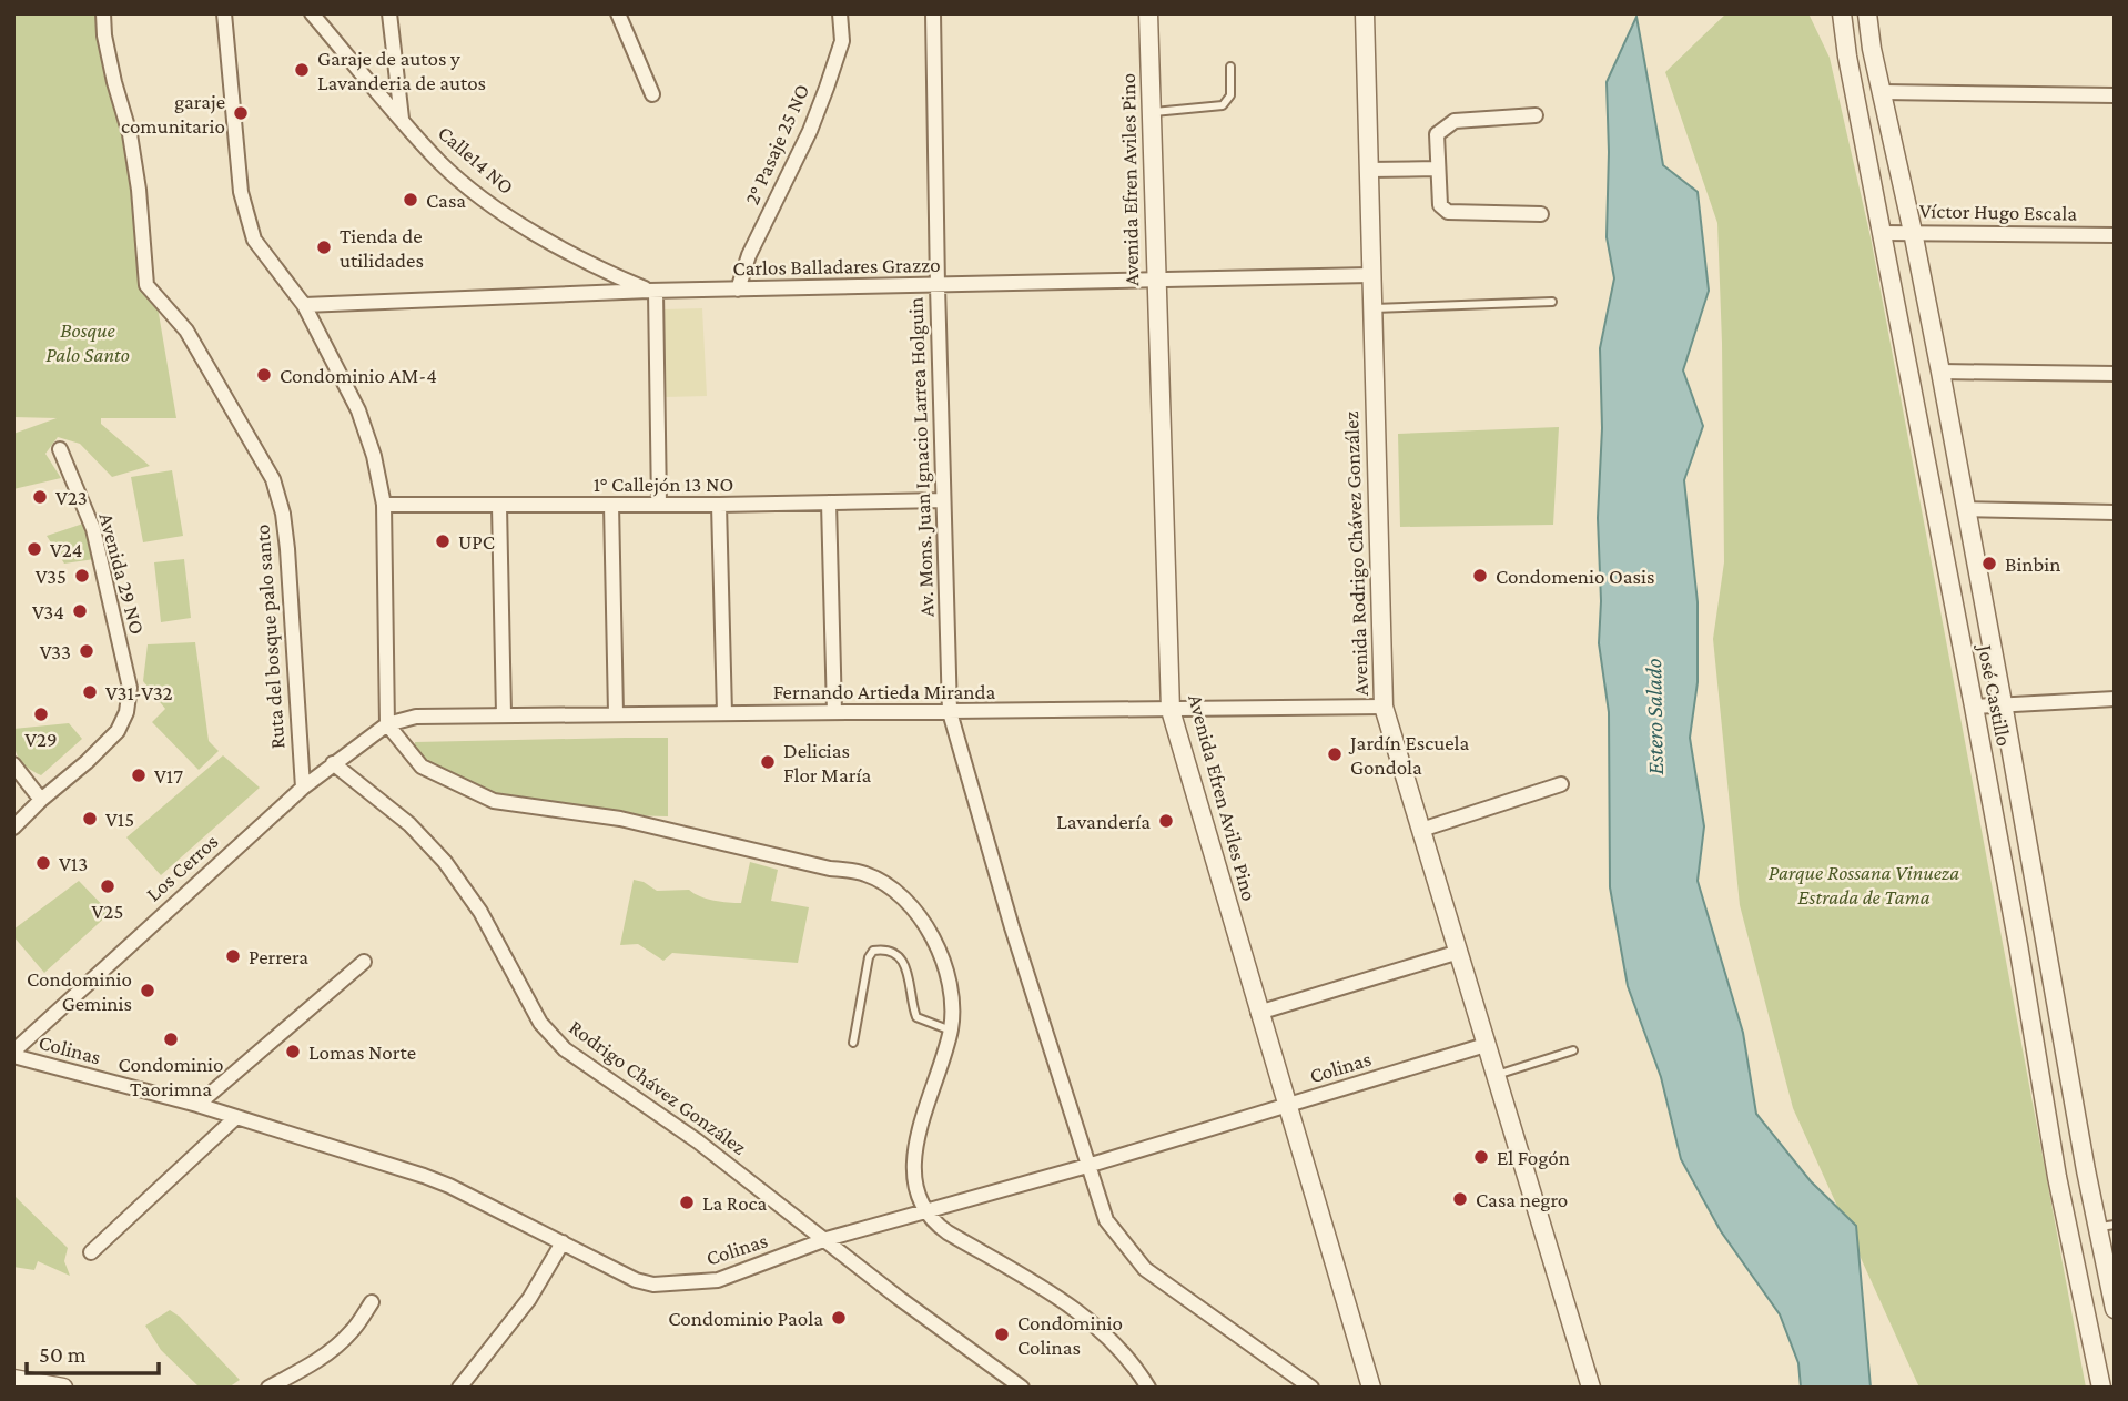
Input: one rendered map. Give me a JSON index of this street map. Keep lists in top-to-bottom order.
{
  "streets": {
    "street": [
      "2° Pasaje 25 NO",
      "Calle14 NO",
      "Avenida Efren Aviles Pino",
      "Víctor Hugo Escala",
      "Carlos Balladares Grazzo",
      "Av. Mons. Juan Ignacio Larrea Holguin",
      "1° Callejón 13 NO",
      "Avenida Rodrigo Chávez González",
      "Avenida 29 NO",
      "Ruta del bosque palo santo",
      "Fernando Artieda Miranda",
      "José Castillo",
      "Los Cerros",
      "Colinas",
      "Rodrigo Chávez González"
    ]
  },
  "crossings": [
    ["2° Pasaje 25 NO", "Carlos Balladares Grazzo"],
    ["Calle14 NO", "Carlos Balladares Grazzo"],
    ["Avenida Efren Aviles Pino", "Carlos Balladares Grazzo"],
    ["Avenida Efren Aviles Pino", "Fernando Artieda Miranda"],
    ["Avenida Efren Aviles Pino", "Colinas"],
    ["Víctor Hugo Escala", "José Castillo"],
    ["Carlos Balladares Grazzo", "Av. Mons. Juan Ignacio Larrea Holguin"],
    ["Carlos Balladares Grazzo", "Avenida Rodrigo Chávez González"],
    ["Av. Mons. Juan Ignacio Larrea Holguin", "1° Callejón 13 NO"],
    ["Av. Mons. Juan Ignacio Larrea Holguin", "Fernando Artieda Miranda"],
    ["Av. Mons. Juan Ignacio Larrea Holguin", "Colinas"],
    ["Avenida Rodrigo Chávez González", "Fernando Artieda Miranda"],
    ["Avenida Rodrigo Chávez González", "Colinas"],
    ["Ruta del bosque palo santo", "Los Cerros"],
    ["Fernando Artieda Miranda", "Los Cerros"],
    ["Los Cerros", "Colinas"],
    ["Los Cerros", "Rodrigo Chávez González"],
    ["Colinas", "Rodrigo Chávez González"]
  ],
  "water": ["Estero Salado"],
  "parks": ["Bosque Palo Santo", "Parque Rossana Vinueza Estrada de Tama"],
  "places": [
    "Garaje de autos y Lavanderia de autos",
    "garaje comunitario",
    "Casa",
    "Tienda de utilidades",
    "Condominio AM-4",
    "V23",
    "UPC",
    "V24",
    "Binbin",
    "V35",
    "Condomenio Oasis",
    "V34",
    "V33",
    "V31-V32",
    "V29",
    "Jardín Escuela Gondola",
    "Delicias Flor María",
    "V17",
    "V15",
    "Lavandería",
    "V13",
    "V25",
    "Perrera",
    "Condominio Geminis",
    "Condominio Taorimna",
    "Lomas Norte",
    "El Fogón",
    "Casa negro",
    "La Roca",
    "Condominio Paola",
    "Condominio Colinas"
  ],
  "scale_bar": "50 m"
}
